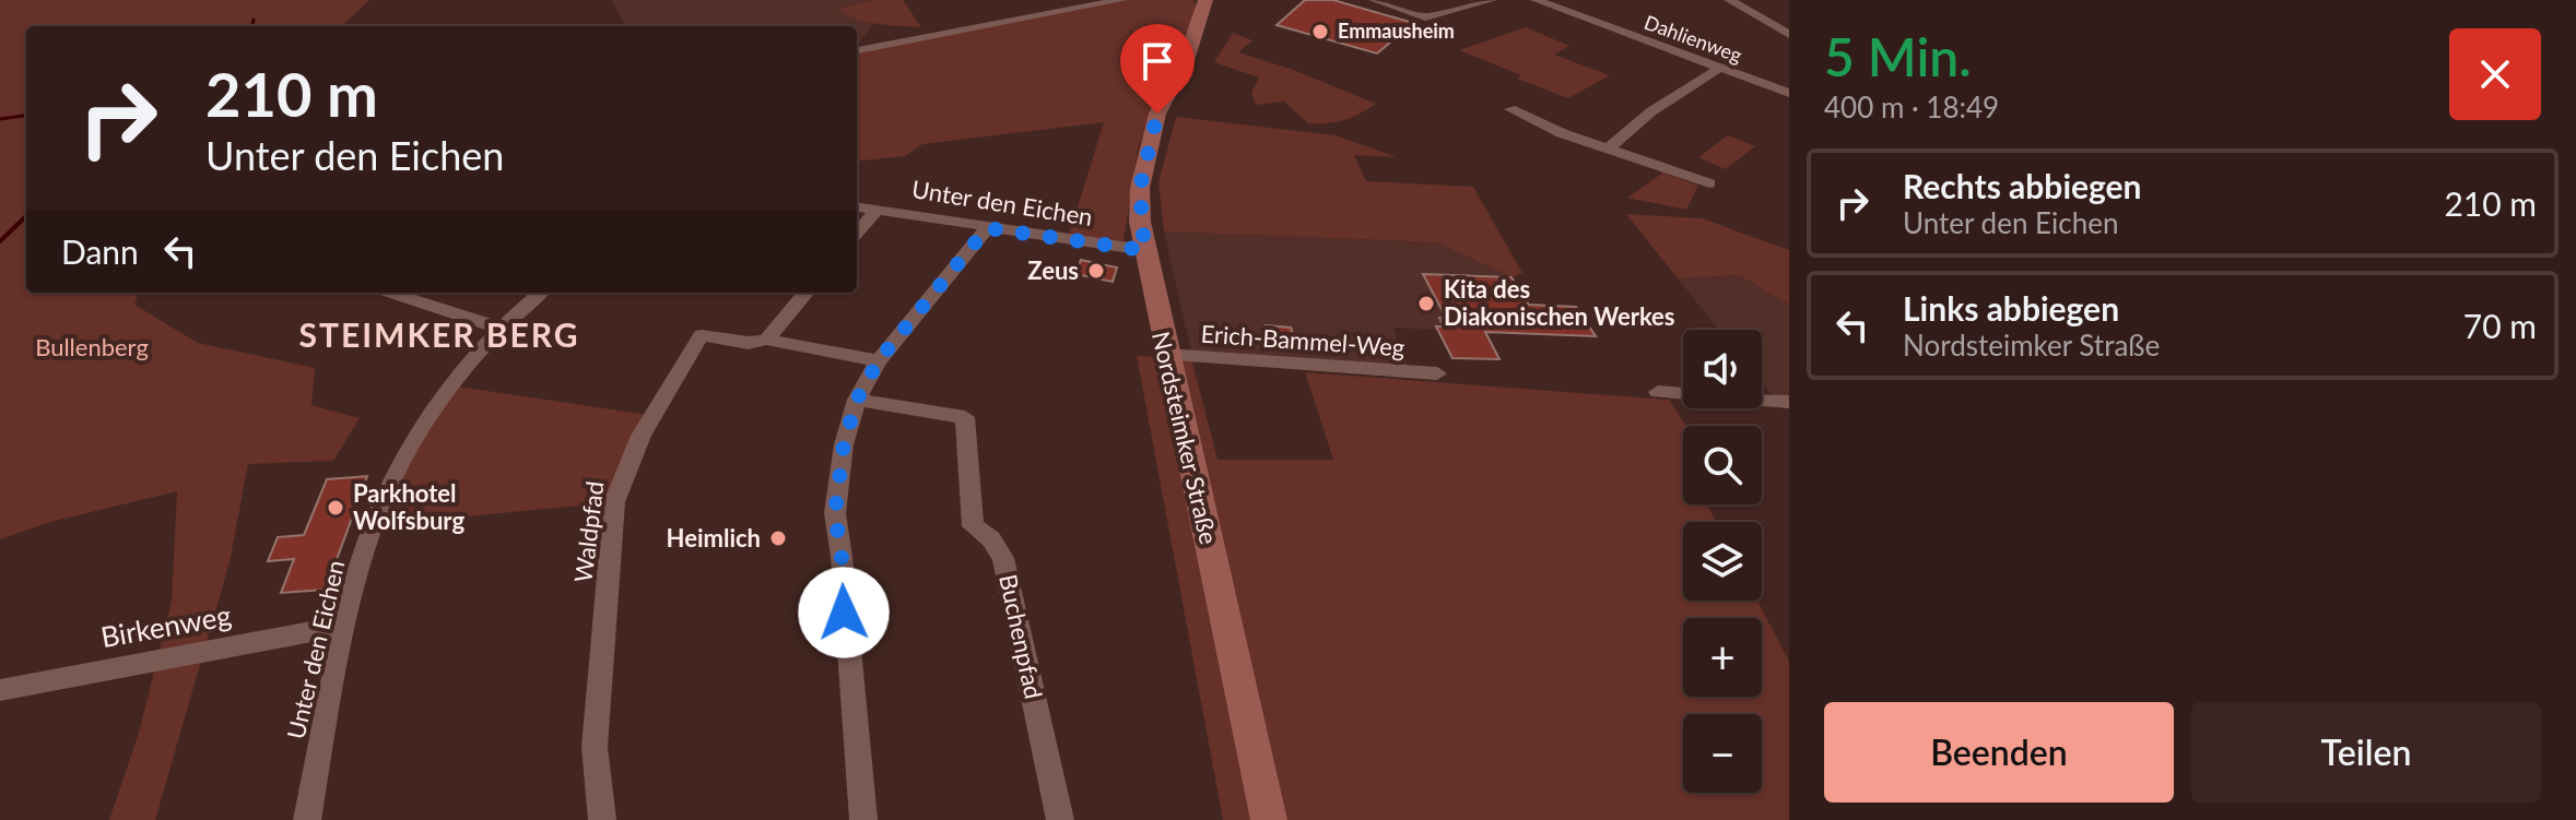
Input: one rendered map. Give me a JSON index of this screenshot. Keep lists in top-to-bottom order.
{
  "streets": {
    "street": [
      "Dahlienweg",
      "Unter den Eichen",
      "Erich-Bammel-Weg",
      "Nordsteimker Straße",
      "Waldpfad",
      "Birkenweg",
      "Buchenpfad"
    ]
  },
  "crossings": [
    ["Unter den Eichen", "Nordsteimker Straße"],
    ["Unter den Eichen", "Birkenweg"],
    ["Erich-Bammel-Weg", "Nordsteimker Straße"]
  ],
  "districts": ["STEIMKER BERG"],
  "parks": ["Bullenberg"],
  "places": [
    "Emmausheim",
    "Zeus",
    "Kita des Diakonischen Werkes",
    "Parkhotel Wolfsburg",
    "Heimlich"
  ],
  "page": {
    "heading": ["5 Min.", "400 m · 18:49"],
    "turn": ["210 m", "Unter den Eichen"],
    "list": [
      {
        "name": "Rechts abbiegen",
        "note": "Unter den Eichen",
        "value": "210 m"
      },
      {
        "name": "Links abbiegen",
        "note": "Nordsteimker Straße",
        "value": "70 m"
      }
    ],
    "then": "Dann",
    "map_buttons": ["+", "−"],
    "buttons": ["Beenden", "Teilen"]
  }
}
